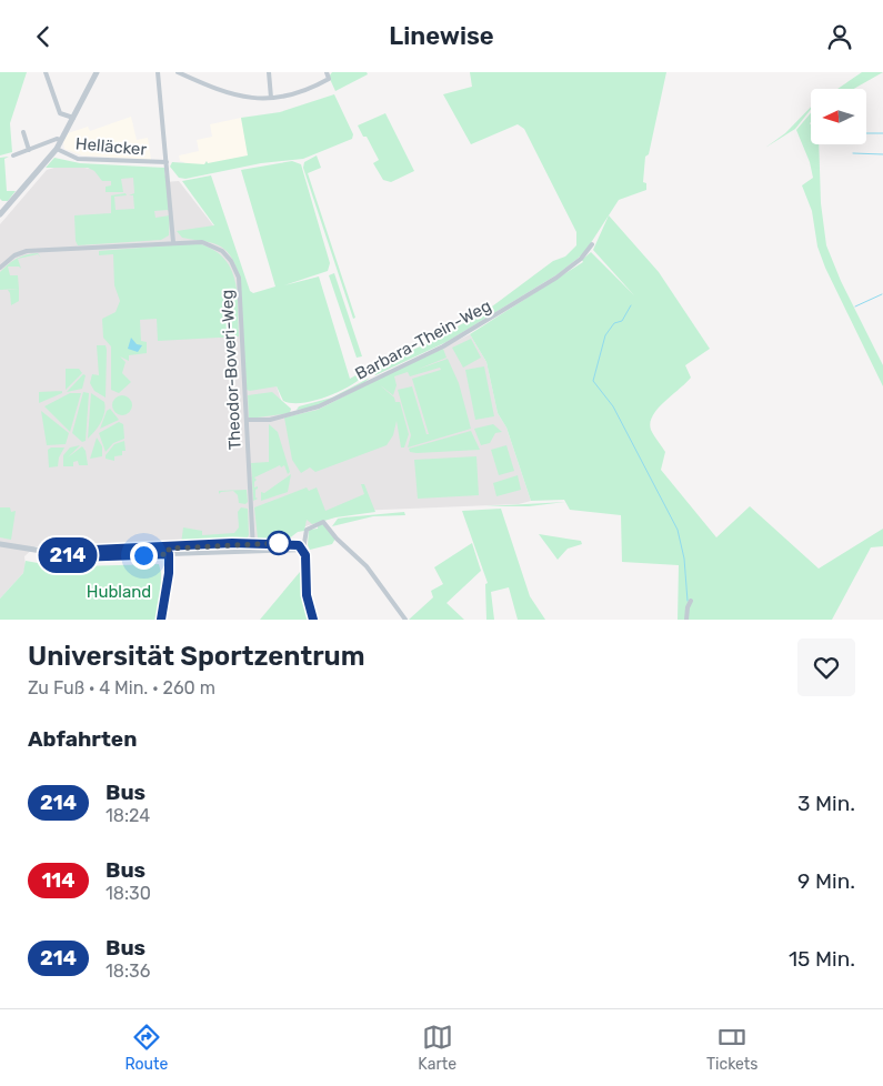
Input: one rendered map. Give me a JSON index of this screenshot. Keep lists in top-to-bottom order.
{
  "streets": {
    "street": ["Helläcker", "Barbara-Thein-Weg", "Theodor-Boveri-Weg"]
  },
  "crossings": [
    ["Barbara-Thein-Weg", "Theodor-Boveri-Weg"]
  ],
  "parks": ["Hubland"],
  "lines": ["bus line 214"],
  "north": "left",
  "page": {
    "header": "Linewise",
    "on_map": "214",
    "heading": [
      ["Universität Sportzentrum", "Zu Fuß · 4 Min. · 260 m"],
      "Abfahrten"
    ],
    "list": [
      {
        "mark": "214",
        "name": "Bus",
        "note": "18:24",
        "value": "3 Min."
      },
      {
        "mark": "114",
        "name": "Bus",
        "note": "18:30",
        "value": "9 Min."
      },
      {
        "mark": "214",
        "name": "Bus",
        "note": "18:36",
        "value": "15 Min."
      }
    ],
    "tabs": ["Route", "Karte", "Tickets"]
  }
}
